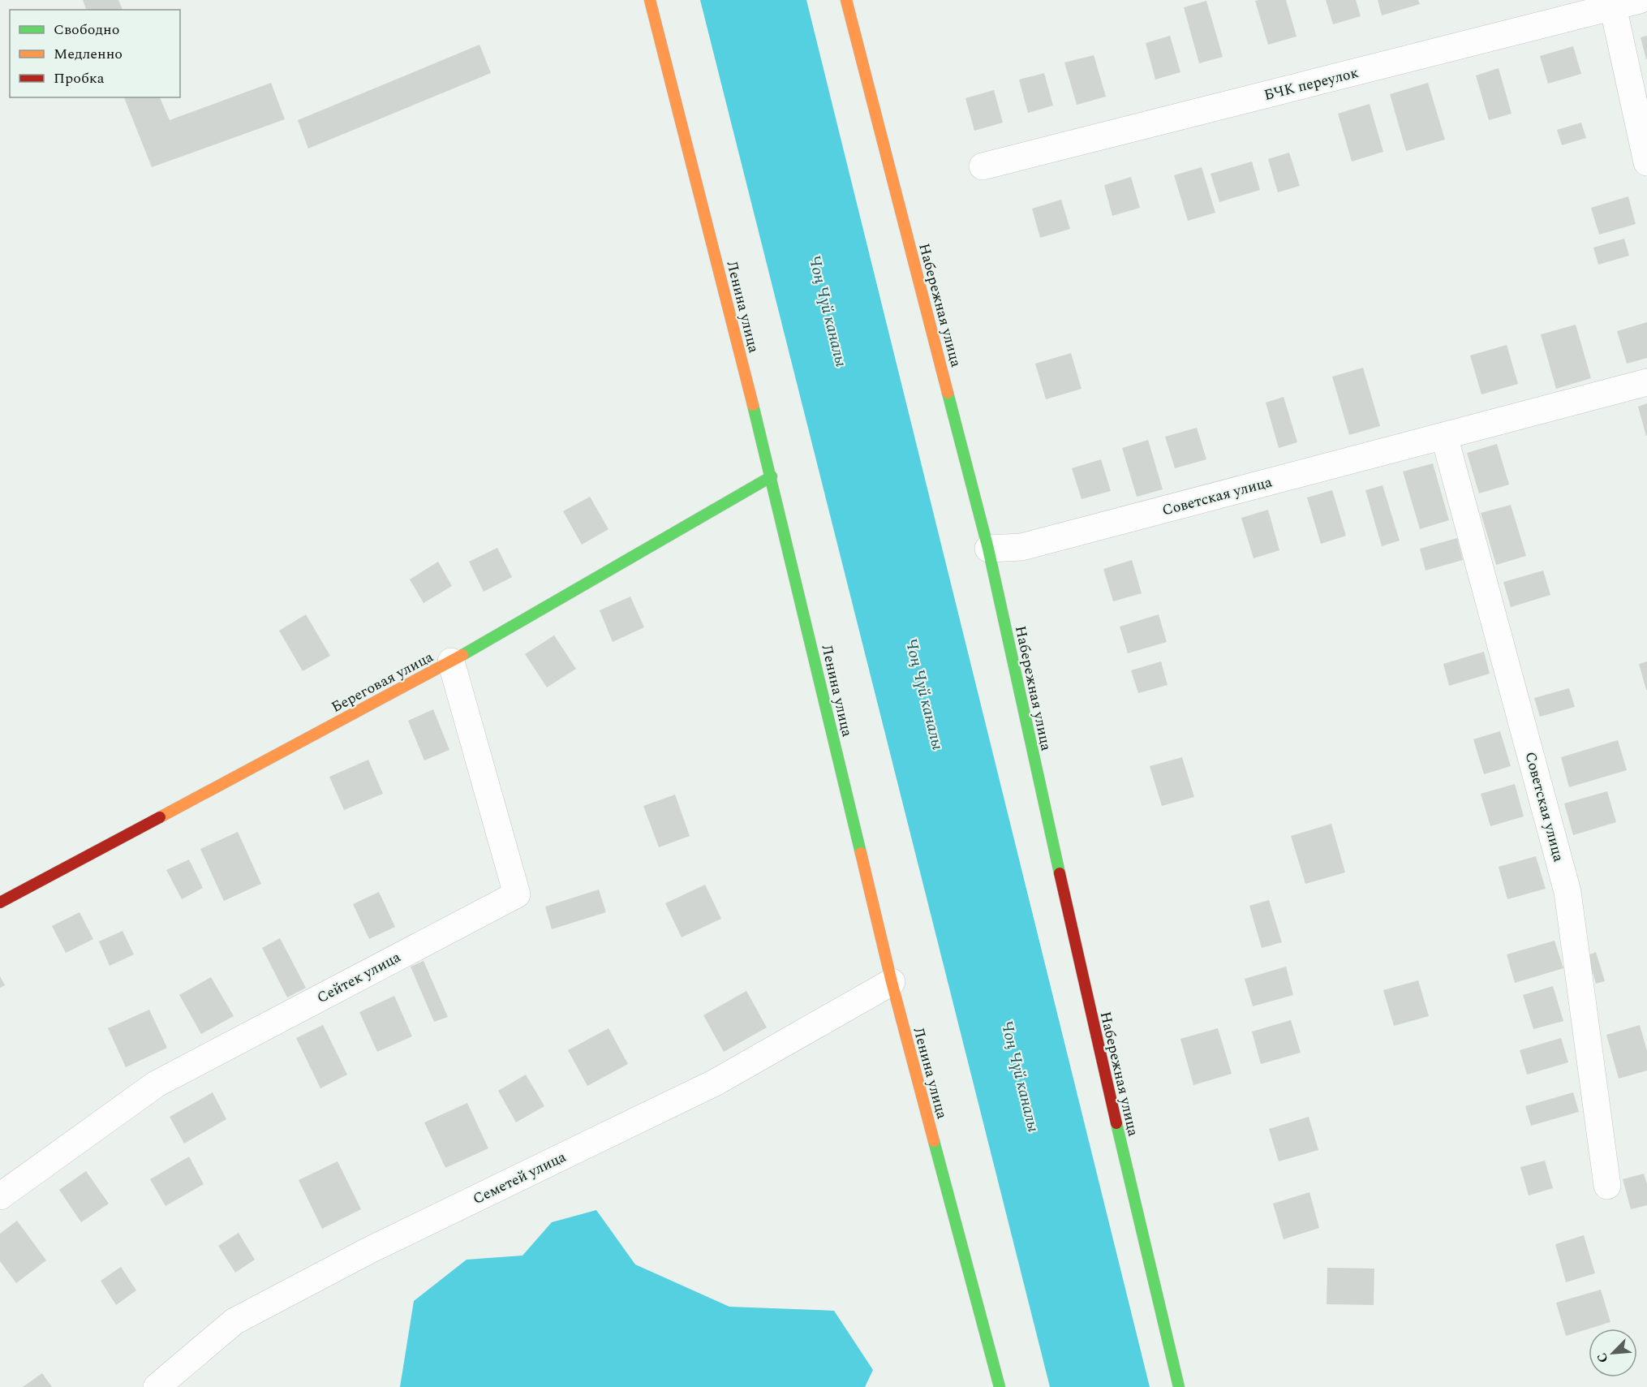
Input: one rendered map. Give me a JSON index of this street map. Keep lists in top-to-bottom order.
{
  "streets": {
    "street": [
      "БЧК переулок",
      "Набережная улица",
      "Ленина улица",
      "Советская улица",
      "Береговая улица",
      "Сейтек улица",
      "Семетей улица"
    ]
  },
  "crossings": [
    ["Набережная улица", "Советская улица"],
    ["Ленина улица", "Береговая улица"],
    ["Ленина улица", "Семетей улица"],
    ["Береговая улица", "Сейтек улица"]
  ],
  "water": ["Чоң Чүй каналы"],
  "legend": ["Свободно", "Медленно", "Пробка"],
  "north": "bottom left"
}
